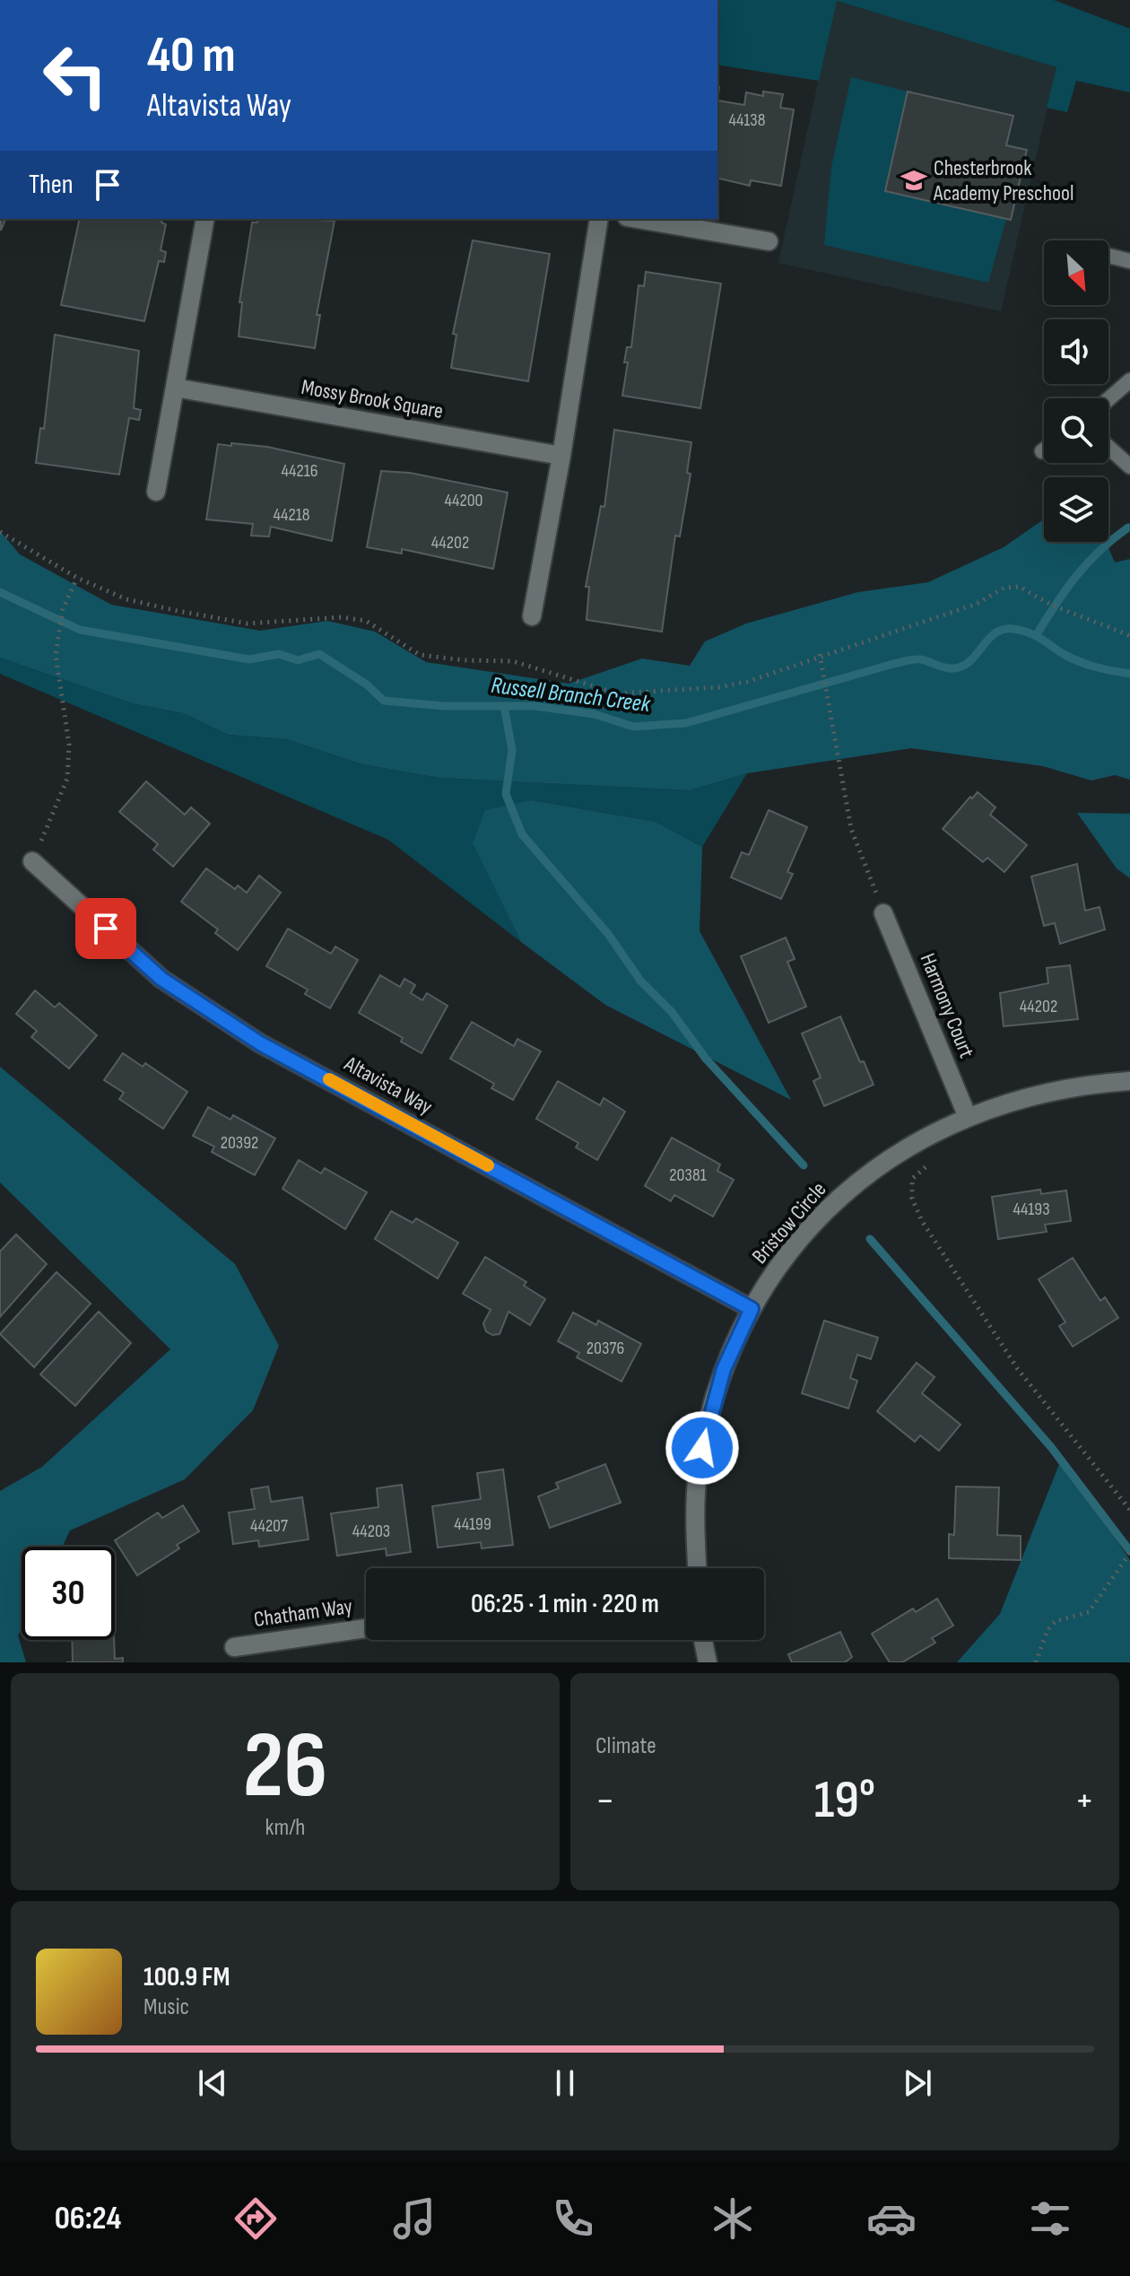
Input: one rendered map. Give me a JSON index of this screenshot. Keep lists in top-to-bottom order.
{
  "streets": {
    "street": [
      "Mossy Brook Square",
      "Harmony Court",
      "Altavista Way",
      "Bristow Circle",
      "Chatham Way"
    ]
  },
  "crossings": [
    ["Harmony Court", "Bristow Circle"],
    ["Altavista Way", "Bristow Circle"]
  ],
  "water": ["Russell Branch Creek"],
  "places": {
    "school or university": ["Chesterbrook Academy Preschool"]
  },
  "house_numbers": [
    "44138",
    "44216",
    "44200",
    "44218",
    "44202",
    "44202",
    "20392",
    "20381",
    "44193",
    "20376",
    "44199",
    "44207",
    "44203"
  ],
  "north": "bottom right",
  "page": {
    "turn": ["40 m", "Altavista Way"],
    "then": "Then",
    "limit": "30",
    "trip": "06:25 · 1 min · 220 m",
    "tile": [
      ["26", "km/h"],
      "Climate"
    ],
    "heat": ["−", "19°", "+"],
    "song": ["100.9 FM", "Music"],
    "tabs": "06:24"
  }
}
